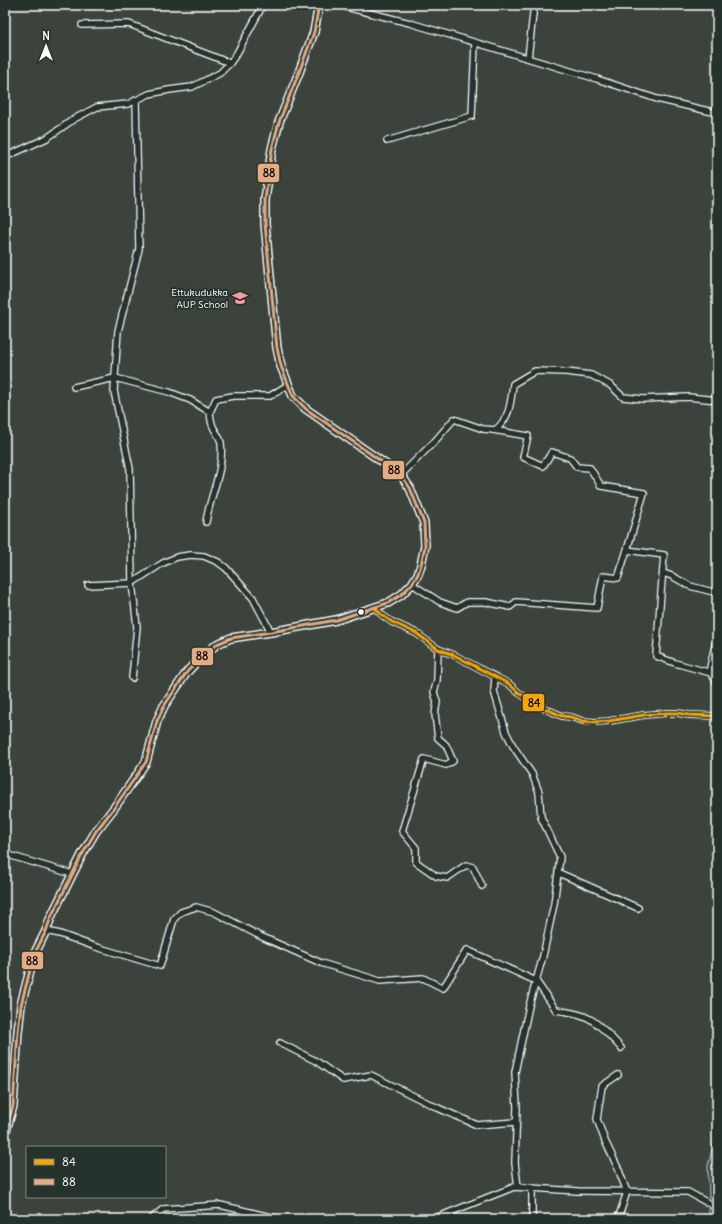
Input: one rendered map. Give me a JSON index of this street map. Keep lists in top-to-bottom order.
{
  "places": {
    "school or university": ["Ettukudukka AUP School"]
  },
  "lines": ["transit line 88", "transit line 84"],
  "legend": ["84", "88"],
  "north": "top"
}
